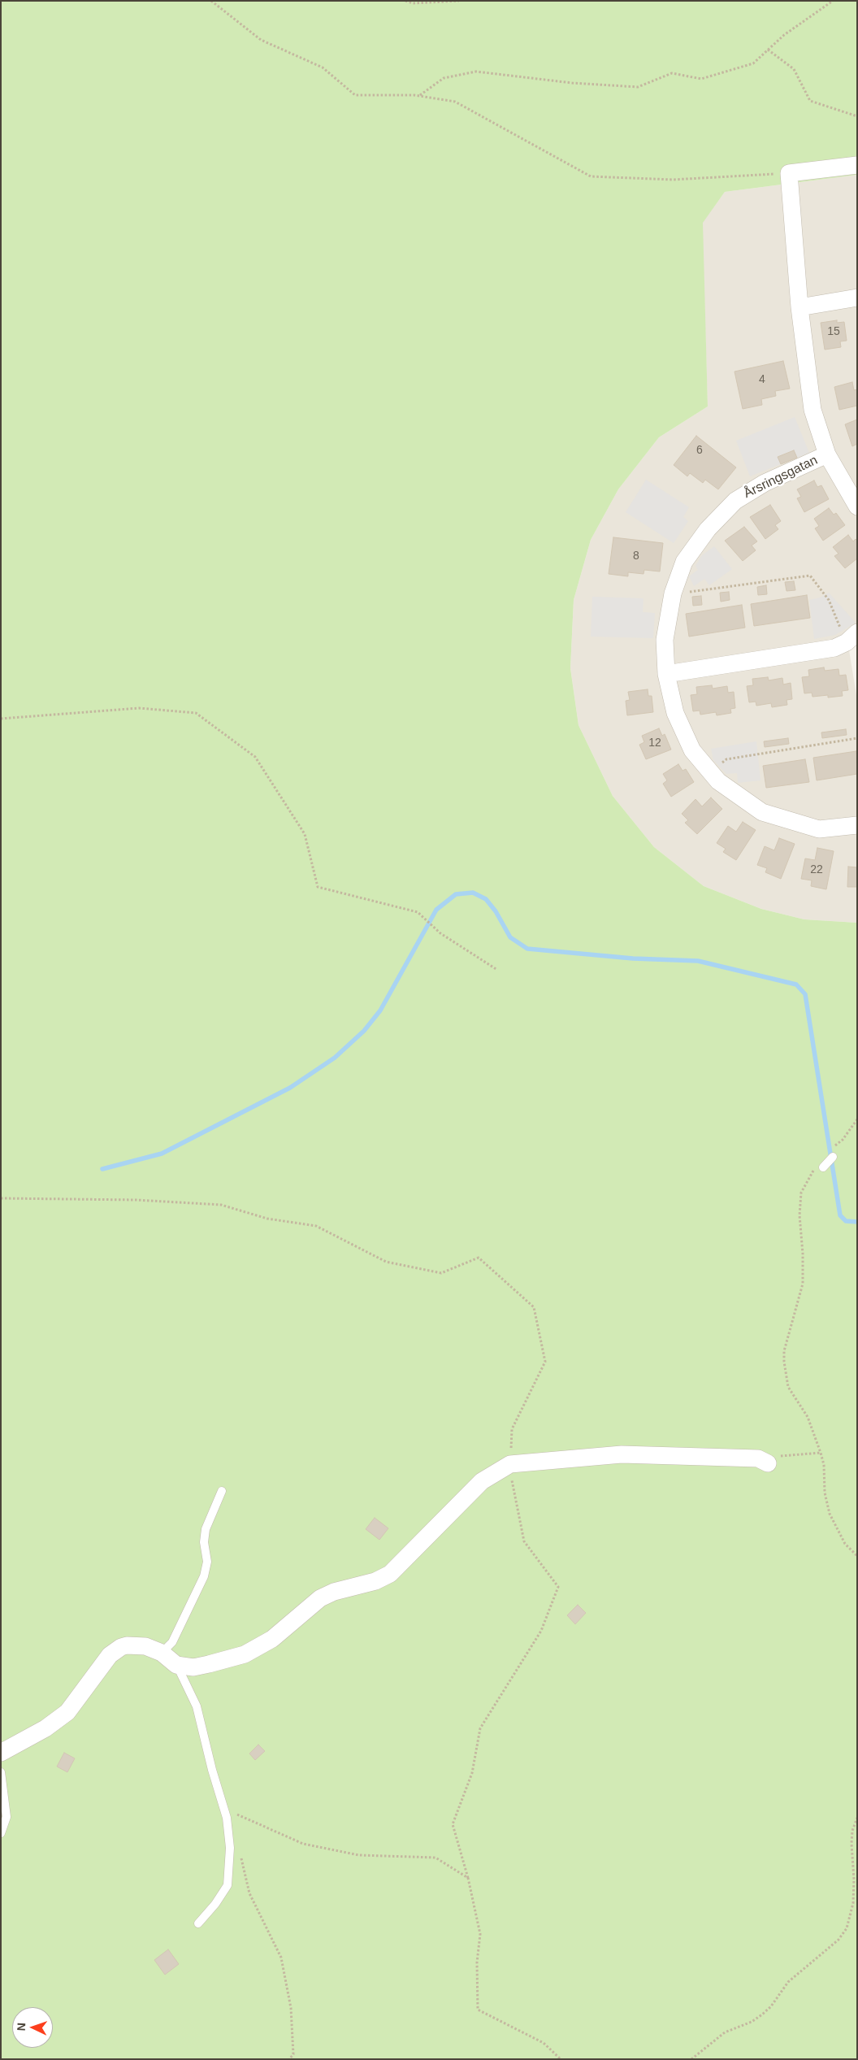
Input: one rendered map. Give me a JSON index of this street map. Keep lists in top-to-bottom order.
{
  "streets": {
    "street": ["Årsringsgatan"]
  },
  "house_numbers": [
    "15",
    "4",
    "6",
    "8",
    "12",
    "22"
  ],
  "north": "left"
}
